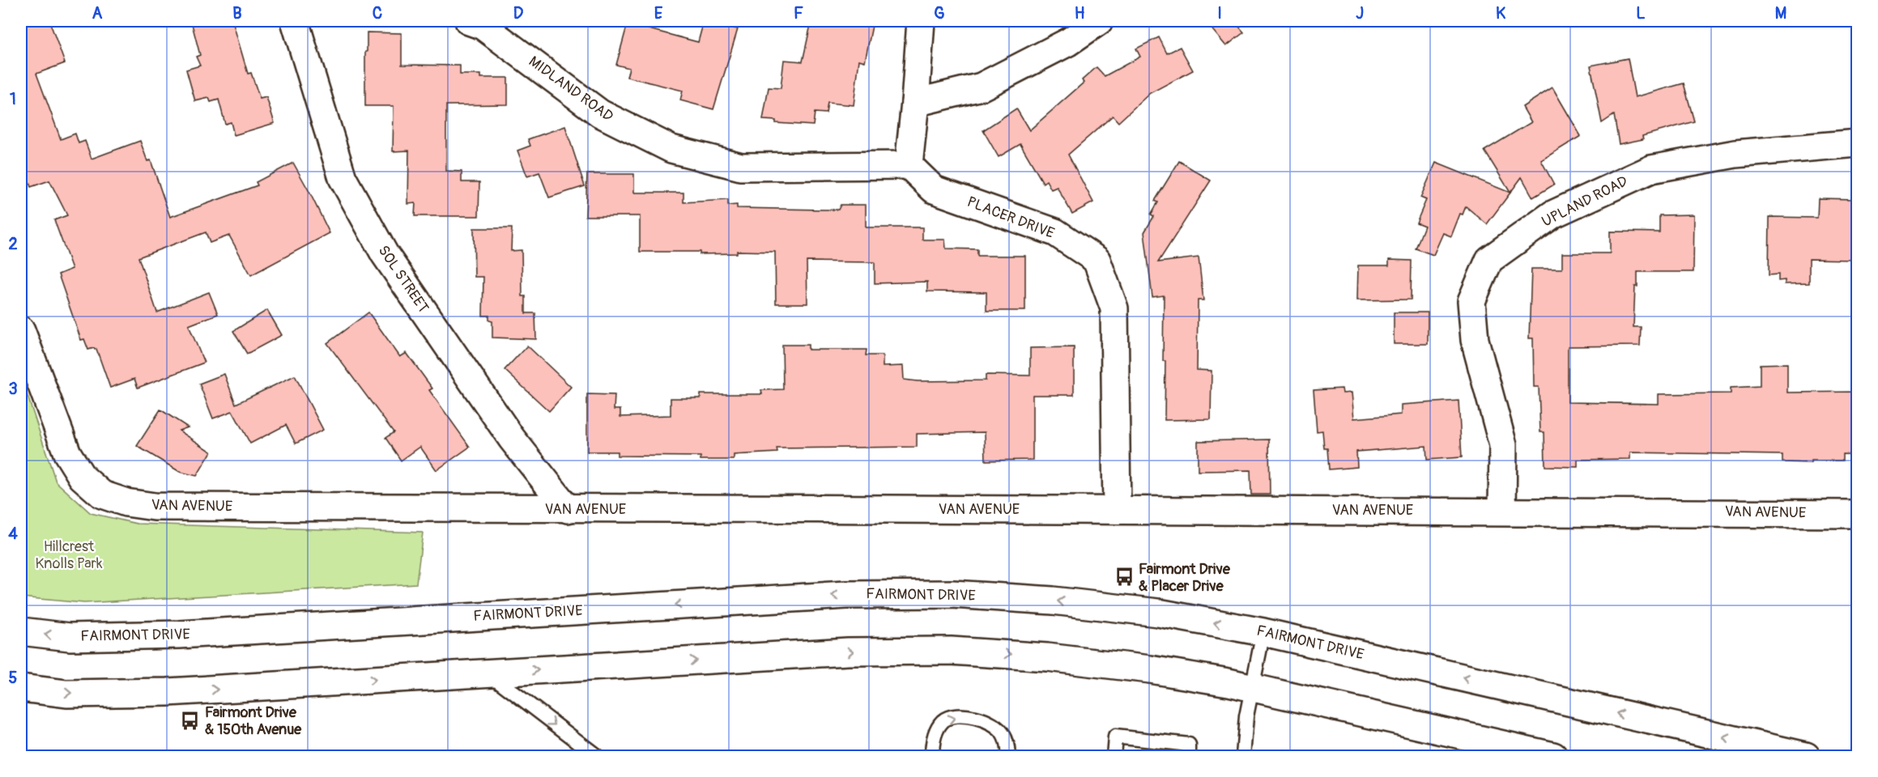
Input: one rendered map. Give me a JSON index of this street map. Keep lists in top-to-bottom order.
{
  "streets": {
    "street": [
      "MIDLAND ROAD",
      "UPLAND ROAD",
      "PLACER DRIVE",
      "SOL STREET",
      "VAN AVENUE",
      "FAIRMONT DRIVE"
    ]
  },
  "crossings": [
    ["MIDLAND ROAD", "PLACER DRIVE"],
    ["UPLAND ROAD", "VAN AVENUE"],
    ["PLACER DRIVE", "VAN AVENUE"],
    ["SOL STREET", "VAN AVENUE"]
  ],
  "parks": ["Hillcrest Knolls Park"],
  "places": {
    "bus stop": ["Fairmont Drive & Placer Drive", "Fairmont Drive & 150th Avenue"]
  },
  "grid": {
    "columns": [
      "A",
      "B",
      "C",
      "D",
      "E",
      "F",
      "G",
      "H",
      "I",
      "J",
      "K",
      "L",
      "M"
    ],
    "rows": [
      "1",
      "2",
      "3",
      "4",
      "5"
    ]
  }
}
